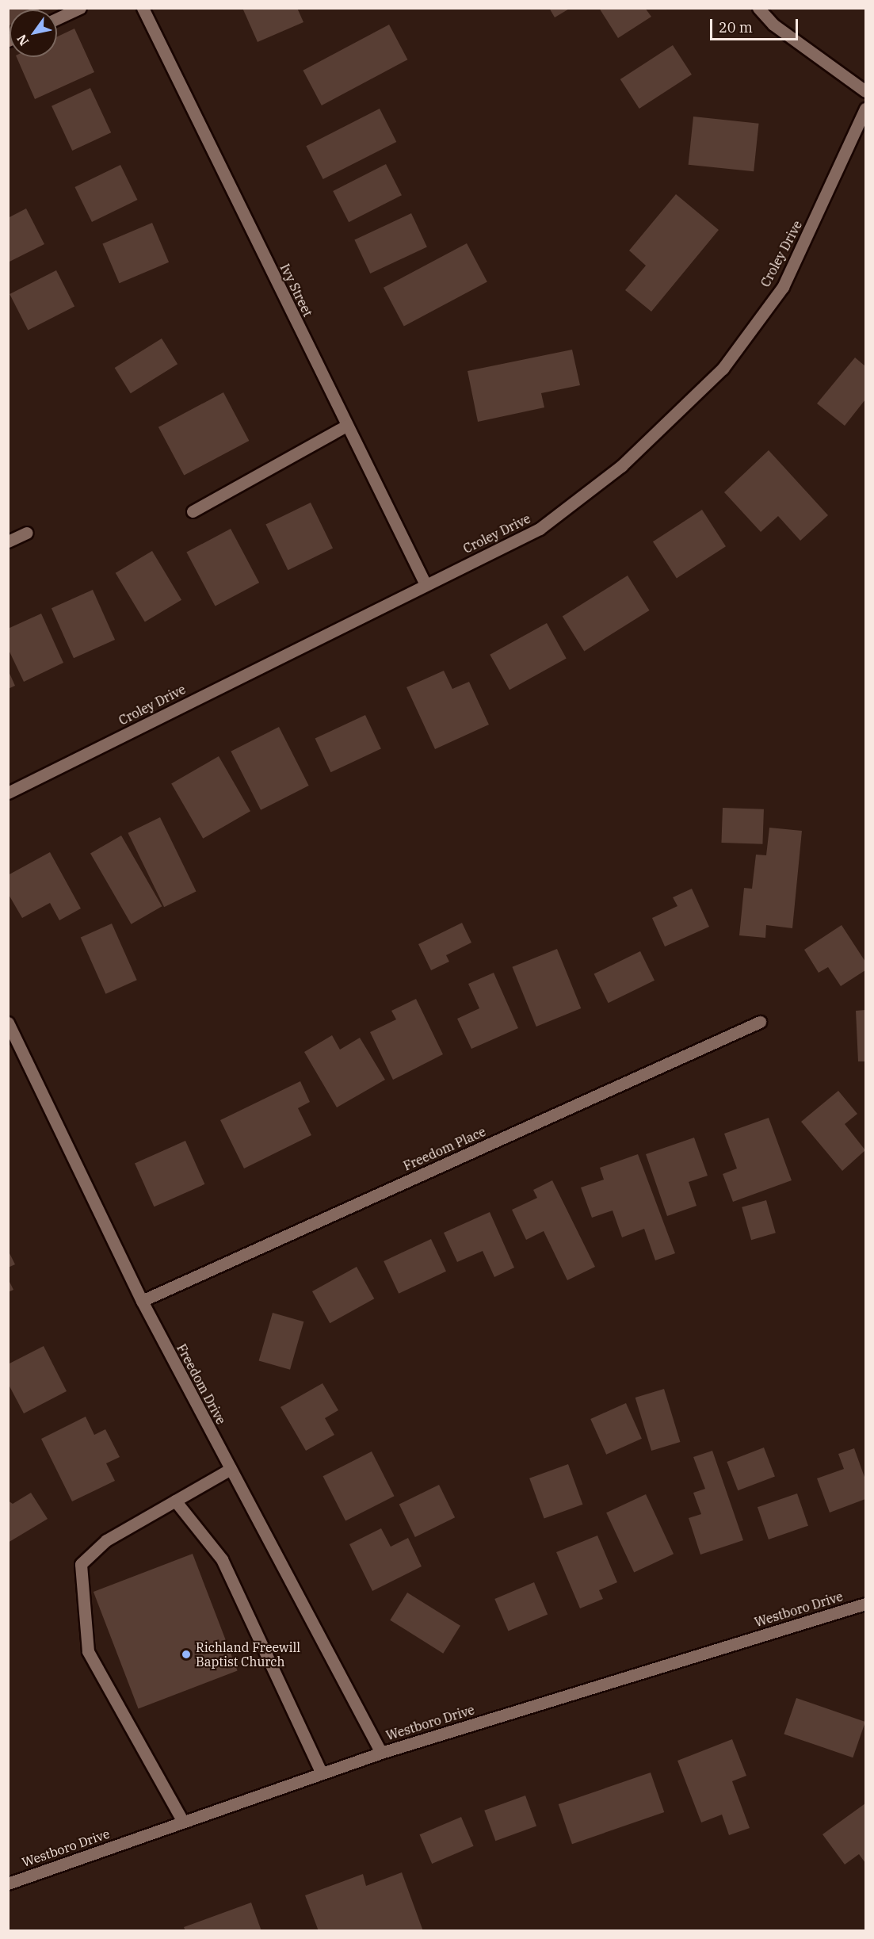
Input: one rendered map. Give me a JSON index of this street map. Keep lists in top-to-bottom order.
{
  "streets": {
    "street": [
      "Croley Drive",
      "Ivy Street",
      "Freedom Place",
      "Freedom Drive",
      "Westboro Drive"
    ]
  },
  "crossings": [
    ["Croley Drive", "Ivy Street"],
    ["Freedom Place", "Freedom Drive"],
    ["Freedom Drive", "Westboro Drive"]
  ],
  "places": ["Richland Freewill Baptist Church"],
  "scale_bar": "20 m",
  "north": "bottom left"
}
